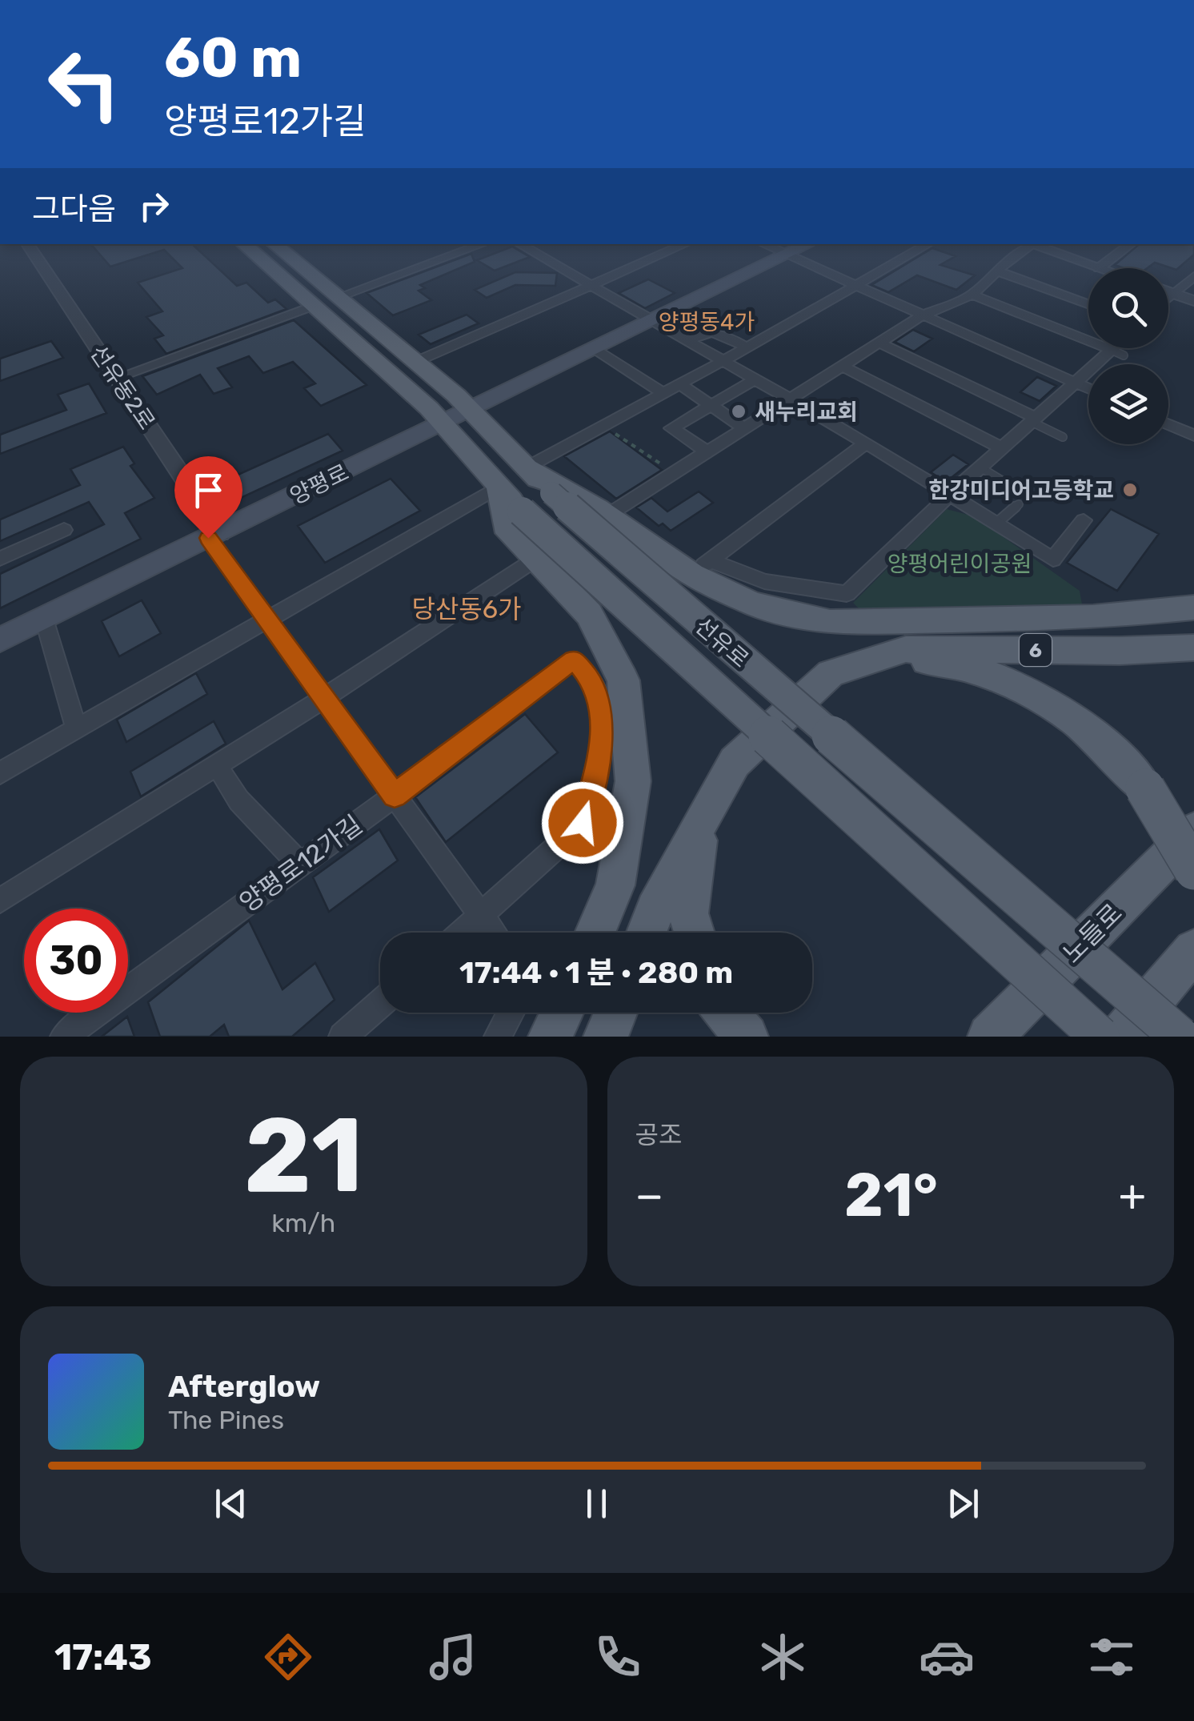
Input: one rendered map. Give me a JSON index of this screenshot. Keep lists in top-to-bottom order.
{
  "streets": {
    "main road": [
      "양평로",
      "선유로",
      "6",
      "노들로"
    ],
    "street": ["선유동2로", "양평로12가길"]
  },
  "crossings": [
    ["선유동2로", "양평로"],
    ["양평로", "선유로"]
  ],
  "districts": ["양평동4가", "당산동6가"],
  "parks": ["양평어린이공원"],
  "places": ["새누리교회", "한강미디어고등학교"],
  "page": {
    "turn": ["60 m", "양평로12가길"],
    "then": "그다음",
    "limit": "30",
    "trip": "17:44 · 1 분 · 280 m",
    "tile": [
      ["21", "km/h"],
      "공조"
    ],
    "heat": ["−", "21°", "+"],
    "song": ["Afterglow", "The Pines"],
    "tabs": "17:43"
  }
}
